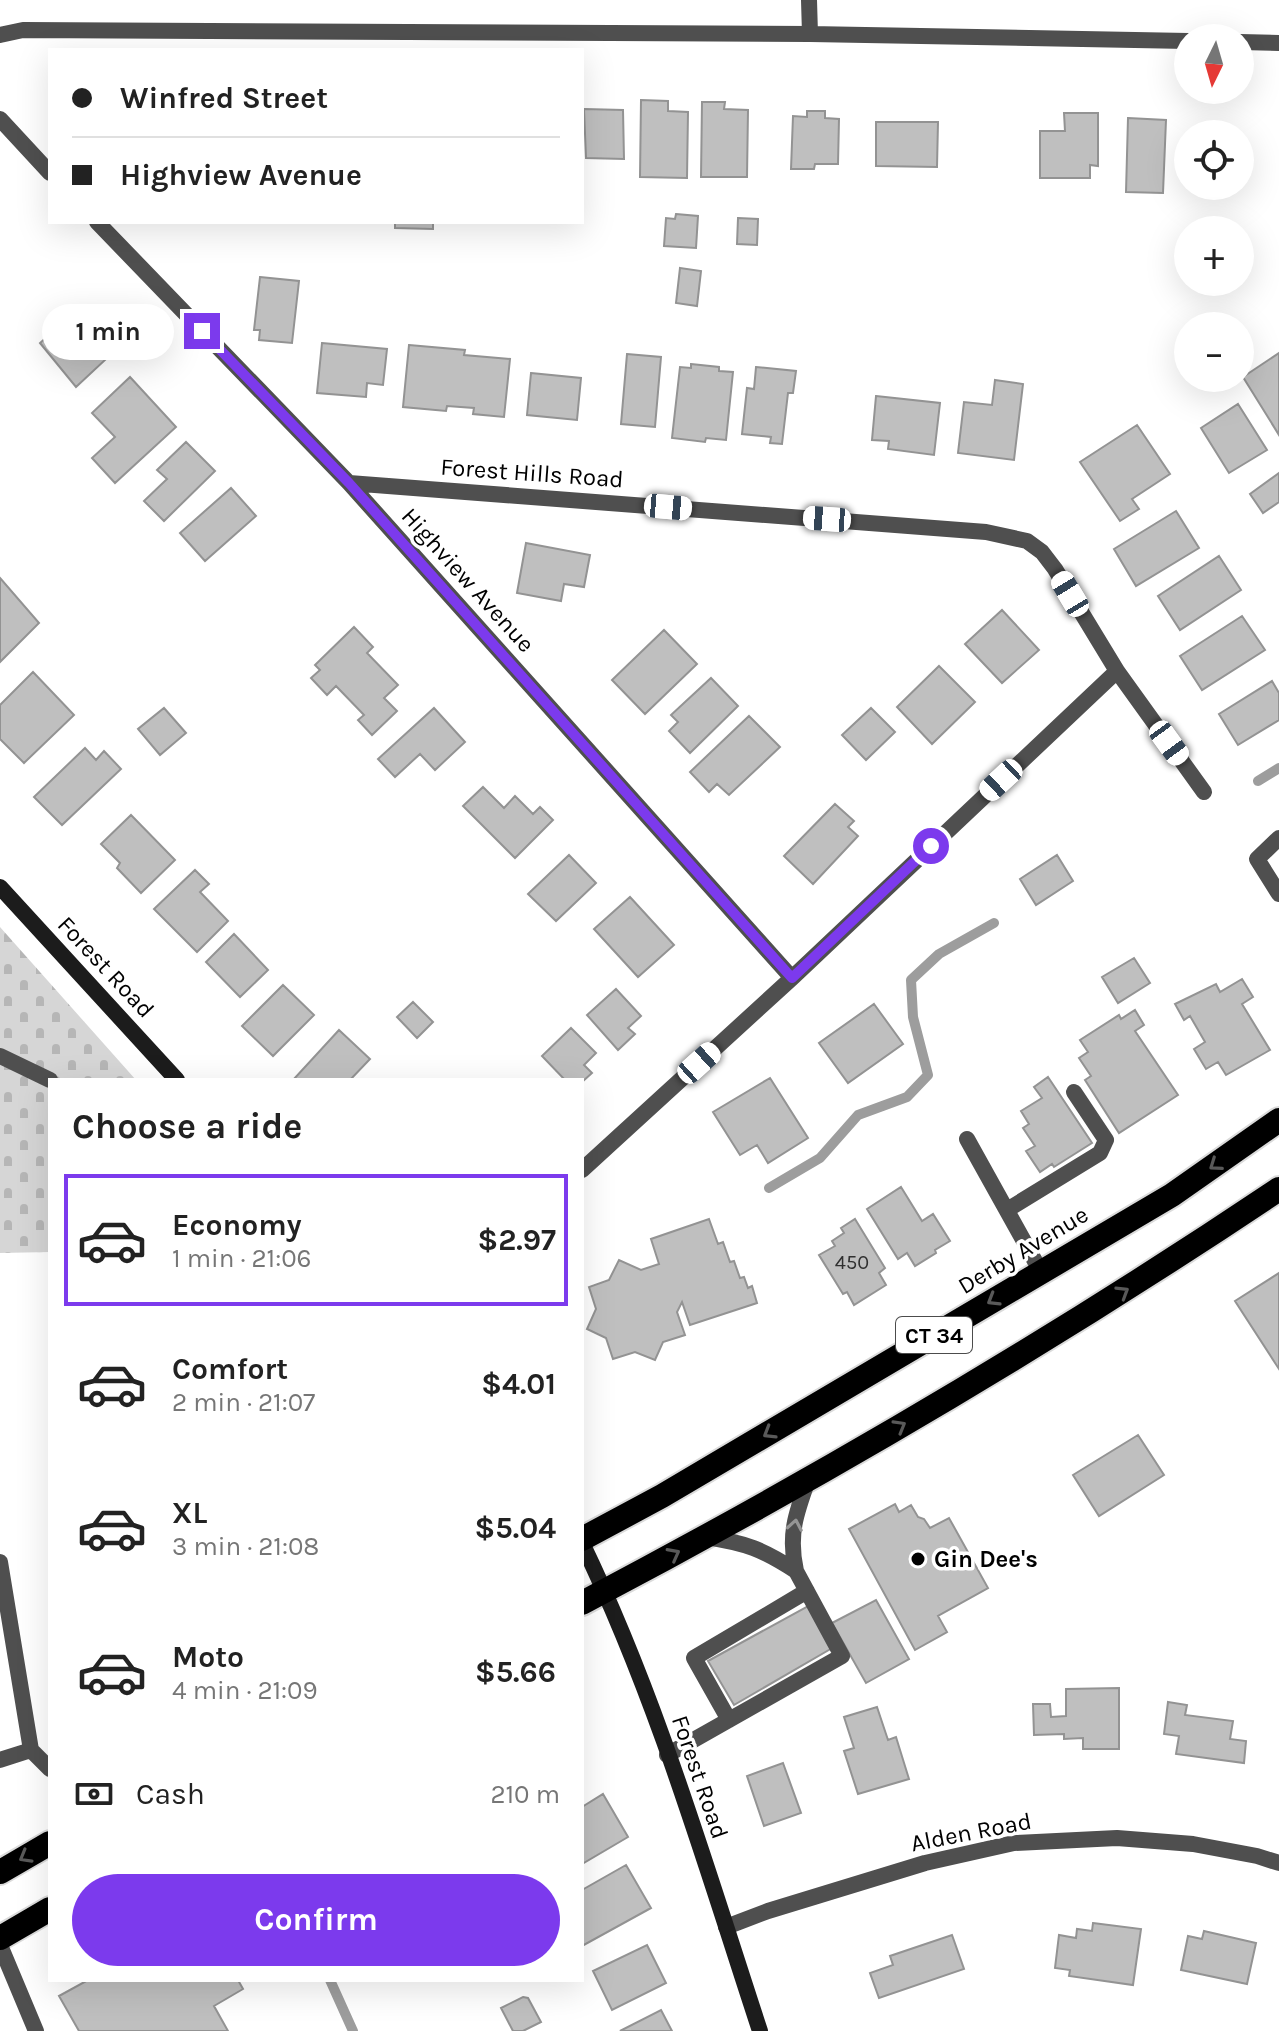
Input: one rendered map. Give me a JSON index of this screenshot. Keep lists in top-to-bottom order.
{
  "streets": {
    "highway": ["Derby Avenue", "CT 34"],
    "main road": ["Forest Road"],
    "street": ["Forest Hills Road", "Highview Avenue", "Alden Road"]
  },
  "crossings": [
    ["Forest Hills Road", "Highview Avenue"],
    ["Forest Road", "CT 34"],
    ["Forest Road", "Alden Road"]
  ],
  "places": ["Gin Dee's"],
  "house_numbers": ["450"],
  "north": "bottom",
  "page": {
    "map_buttons": ["+", "−"],
    "banner": ["Winfred Street", "Highview Avenue"],
    "bubble": "1 min",
    "heading": "Choose a ride",
    "list": [
      {
        "name": "Economy",
        "note": "1 min · 21:06",
        "value": "$2.97"
      },
      {
        "name": "Comfort",
        "note": "2 min · 21:07",
        "value": "$4.01"
      },
      {
        "name": "XL",
        "note": "3 min · 21:08",
        "value": "$5.04"
      },
      {
        "name": "Moto",
        "note": "4 min · 21:09",
        "value": "$5.66"
      }
    ],
    "pay": ["Cash", "210 m"],
    "buttons": "Confirm"
  }
}
